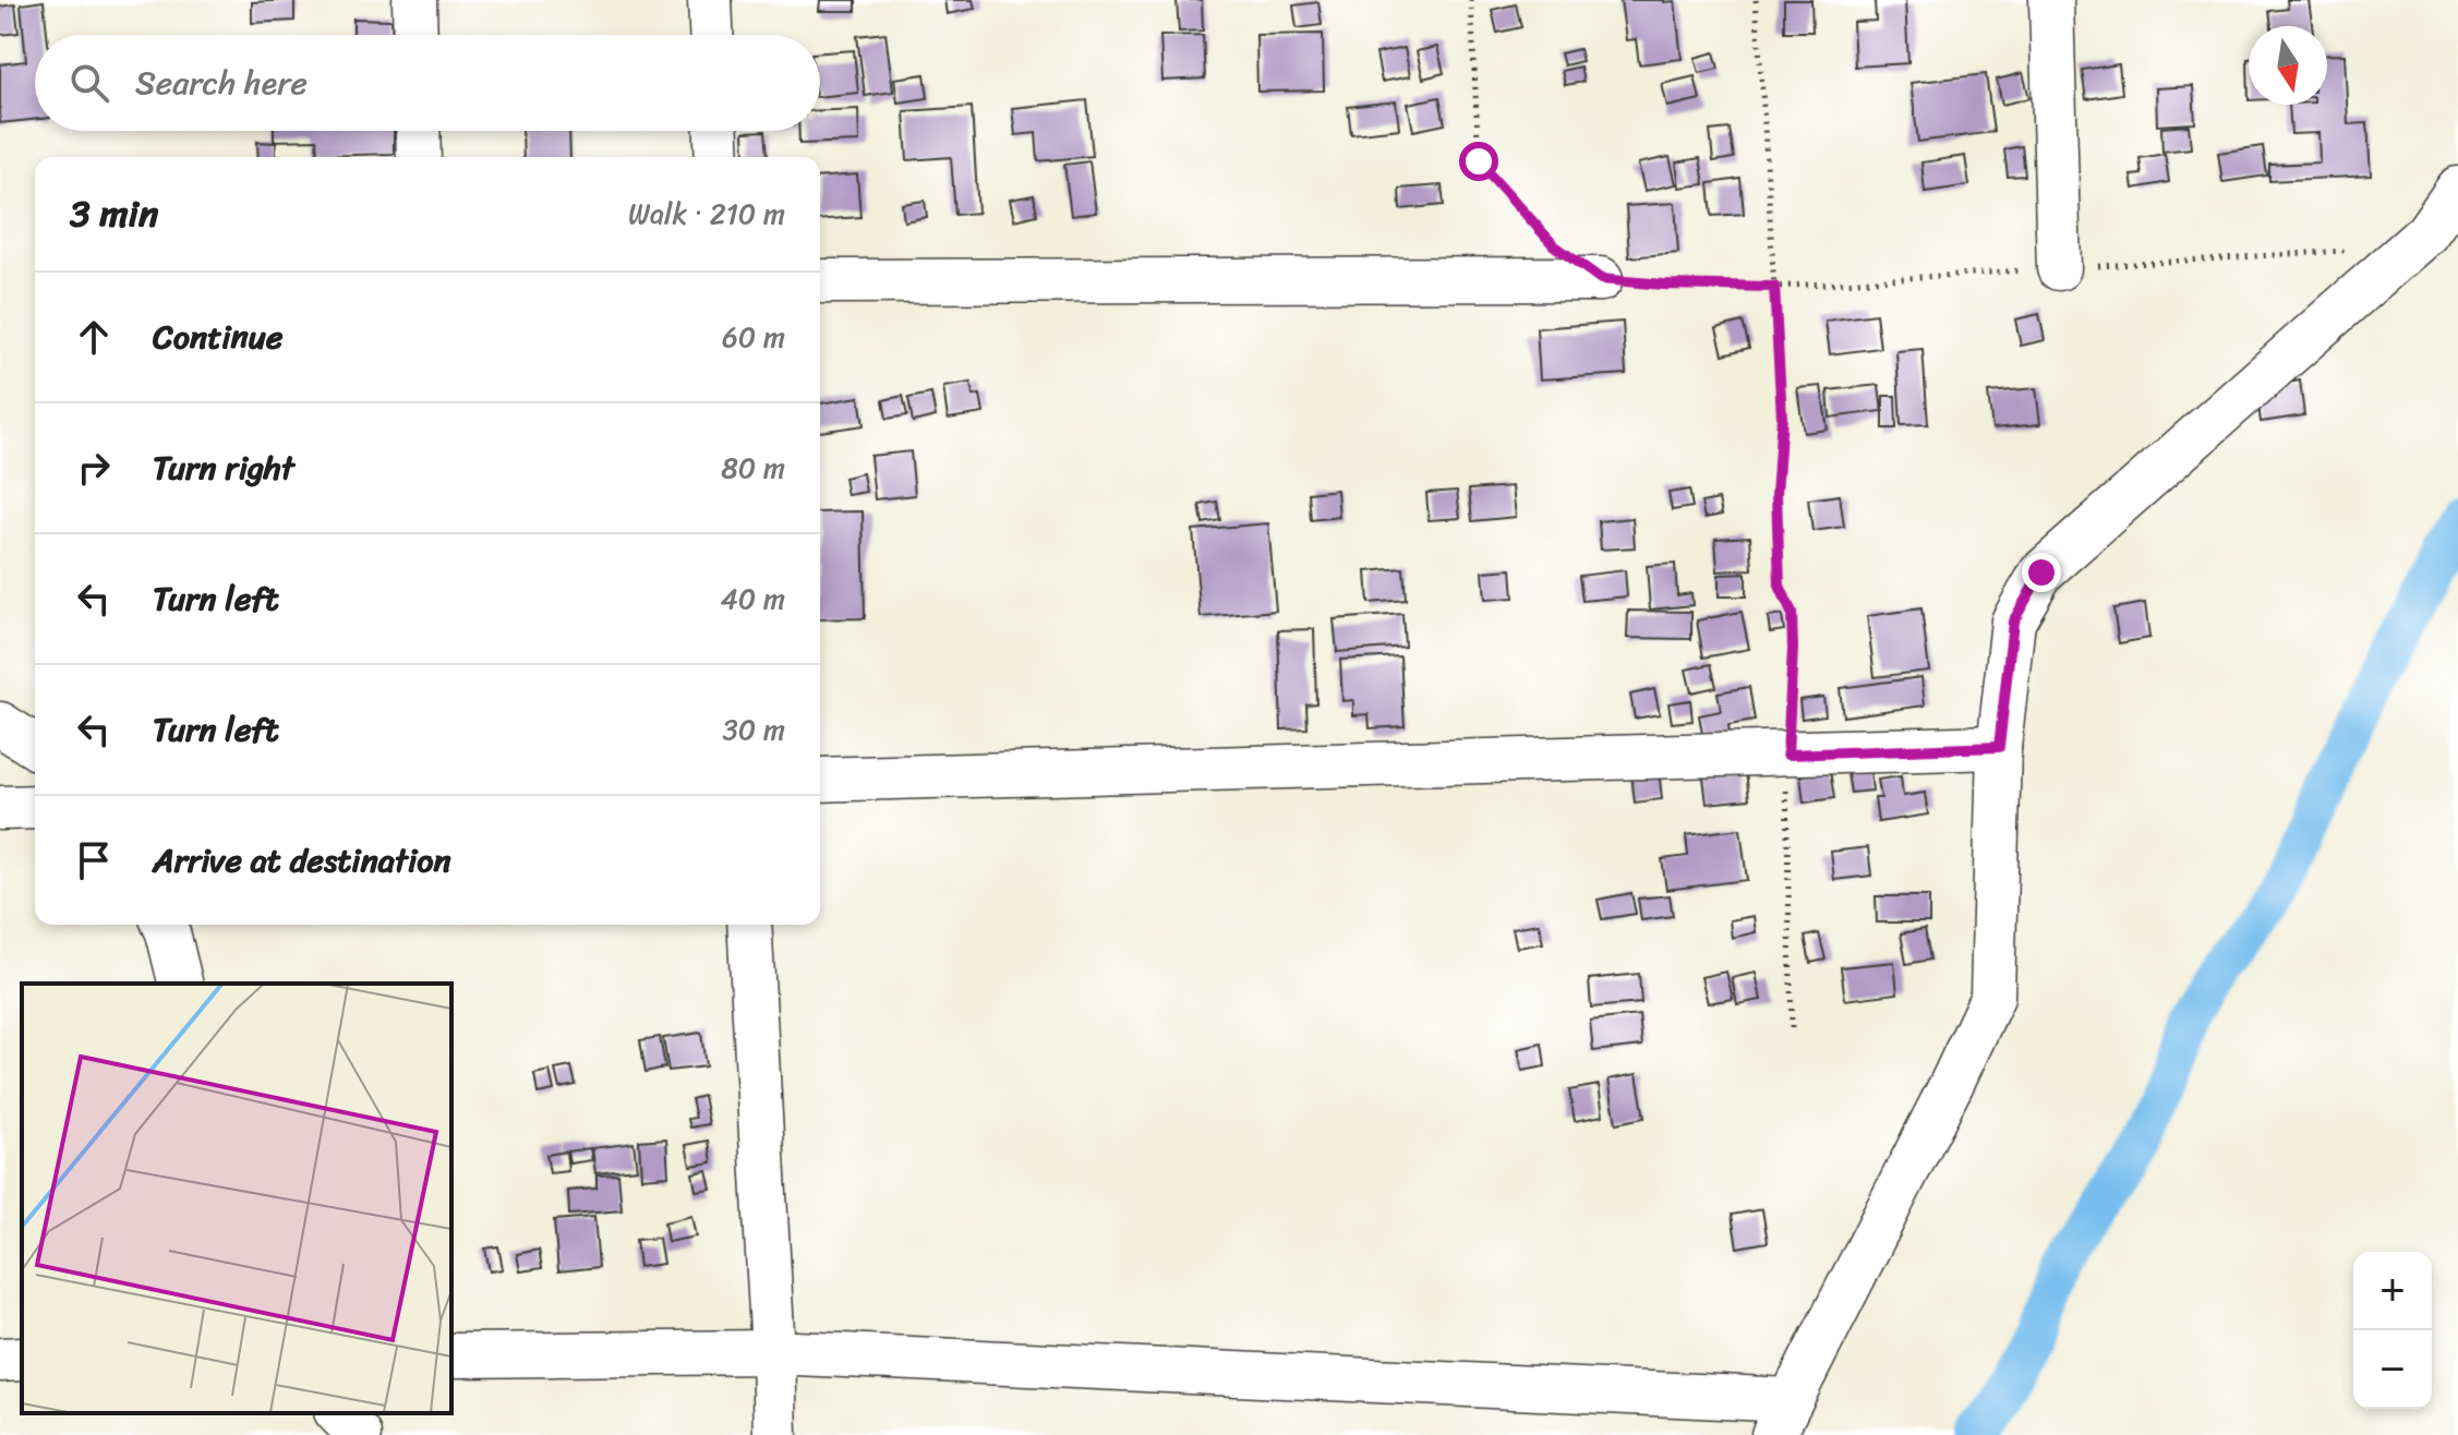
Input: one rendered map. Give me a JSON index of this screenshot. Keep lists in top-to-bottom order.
{
  "north": "bottom",
  "page": {
    "search": "Search here",
    "heading": ["3 min", "Walk · 210 m"],
    "list": [
      ["Continue", "60 m"],
      ["Turn right", "80 m"],
      ["Turn left", "40 m"],
      ["Turn left", "30 m"],
      "Arrive at destination"
    ],
    "map_buttons": ["+", "−"]
  }
}
